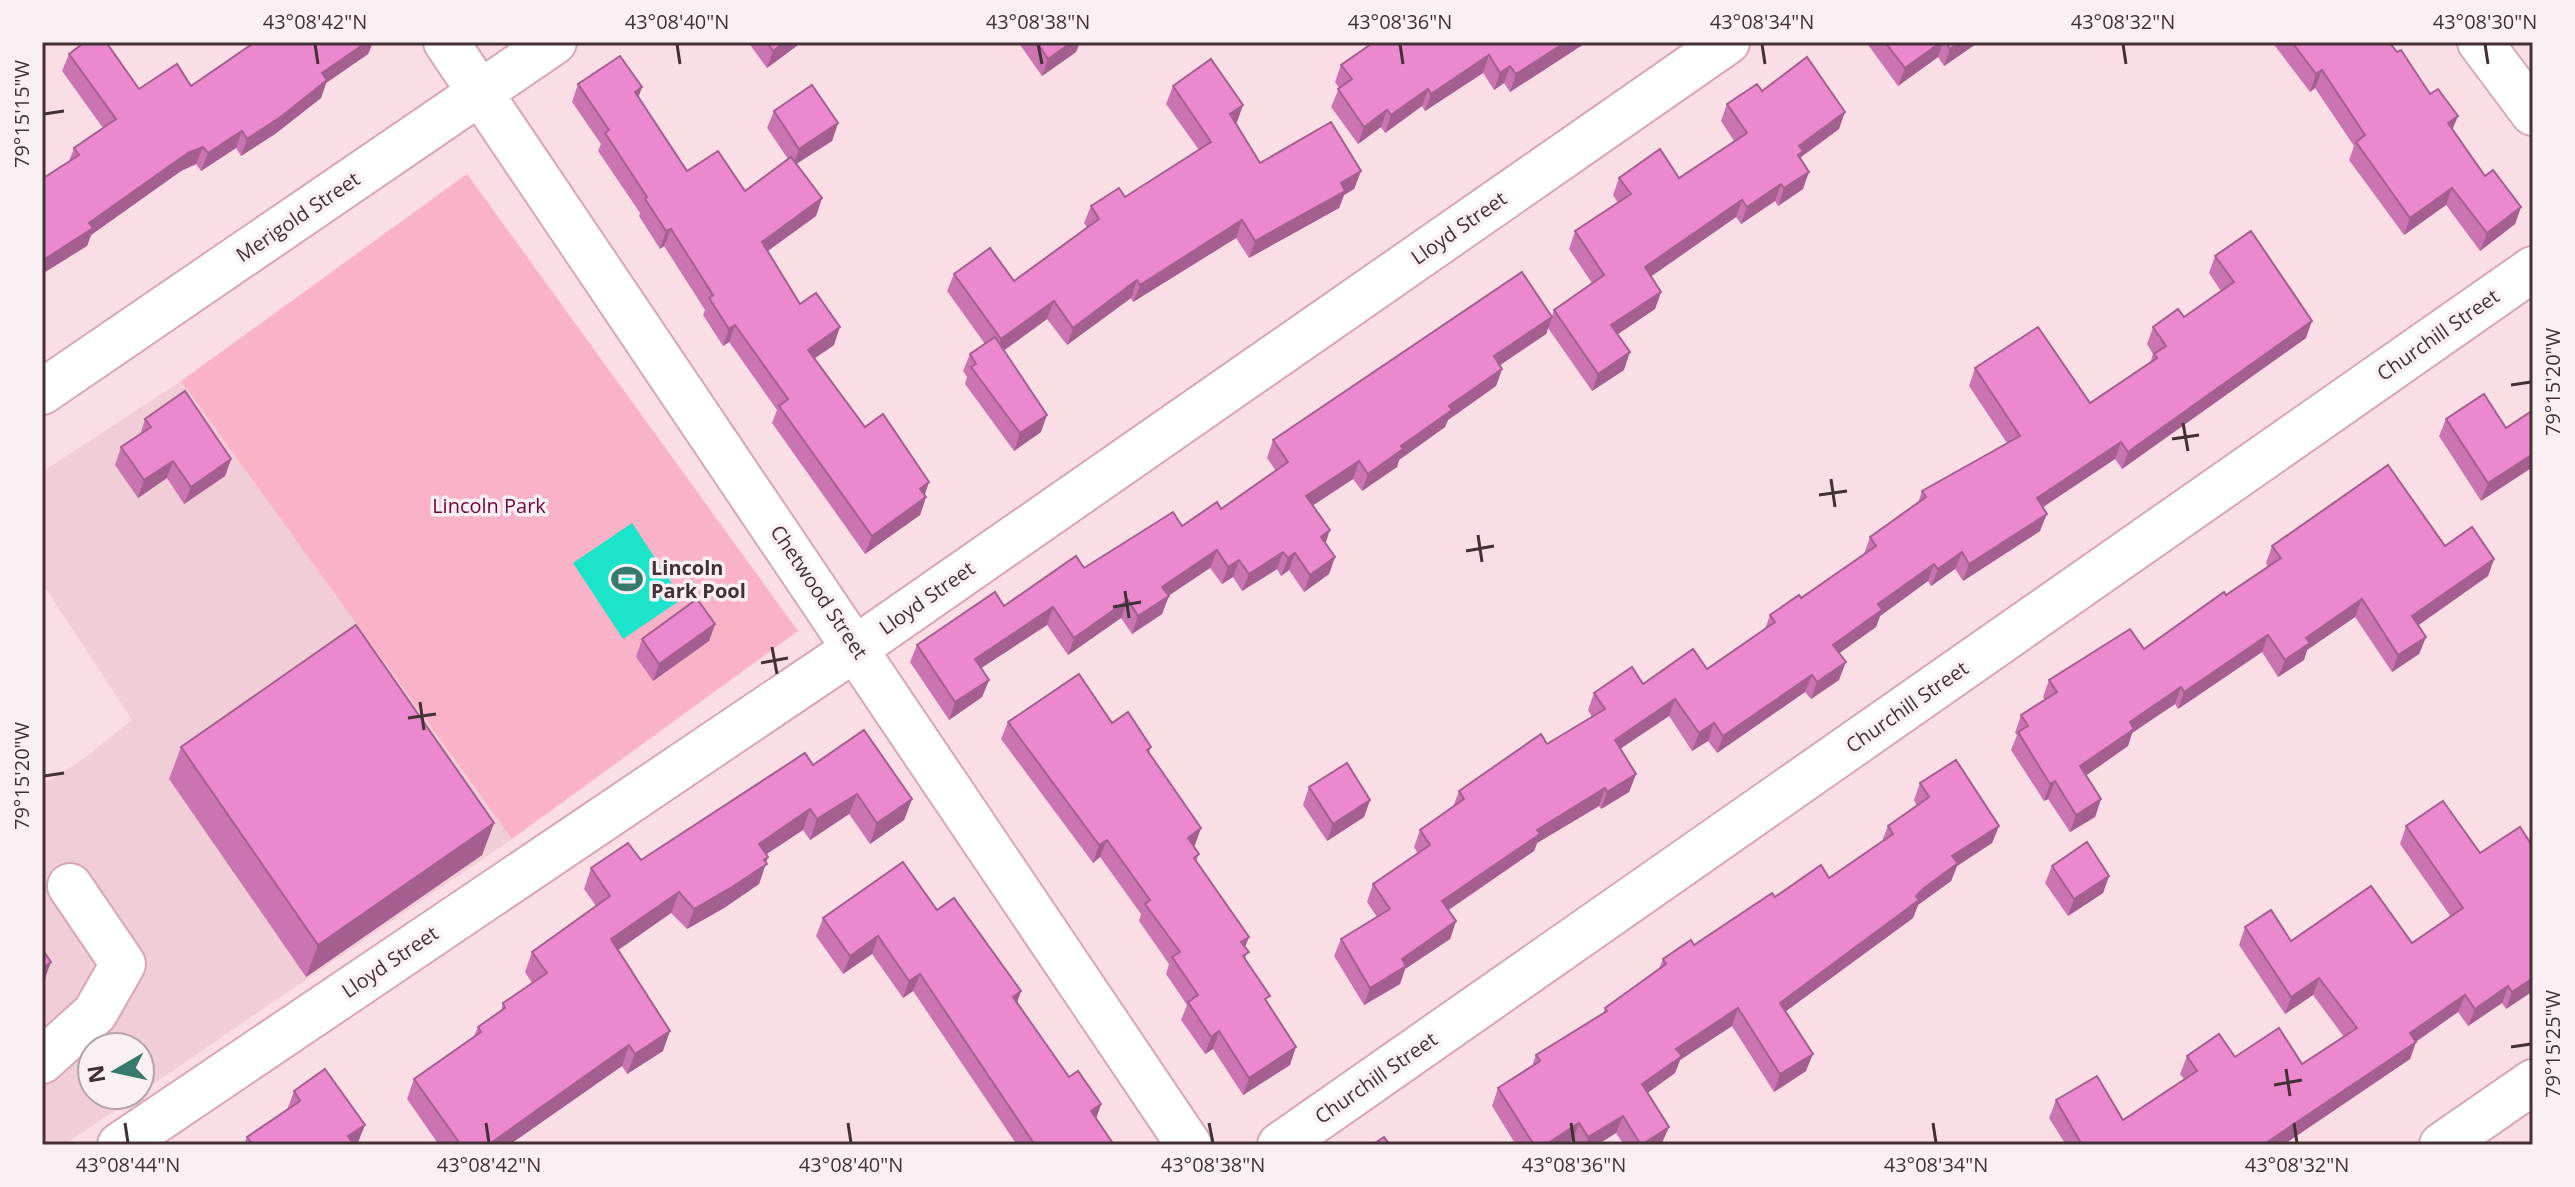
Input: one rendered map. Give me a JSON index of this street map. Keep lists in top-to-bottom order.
{
  "streets": {
    "street": [
      "Merigold Street",
      "Lloyd Street",
      "Churchill Street",
      "Chetwood Street"
    ]
  },
  "crossings": [
    ["Merigold Street", "Chetwood Street"],
    ["Lloyd Street", "Chetwood Street"]
  ],
  "parks": ["Lincoln Park"],
  "places": {
    "sports": ["Lincoln Park Pool"]
  },
  "north": "left",
  "coordinates": [
    "43°08'42\"N",
    "43°08'40\"N",
    "43°08'38\"N",
    "43°08'36\"N",
    "43°08'34\"N",
    "43°08'32\"N",
    "43°08'30\"N",
    "79°15'15\"W",
    "79°15'20\"W",
    "79°15'25\"W",
    "43°08'44\"N"
  ]
}
